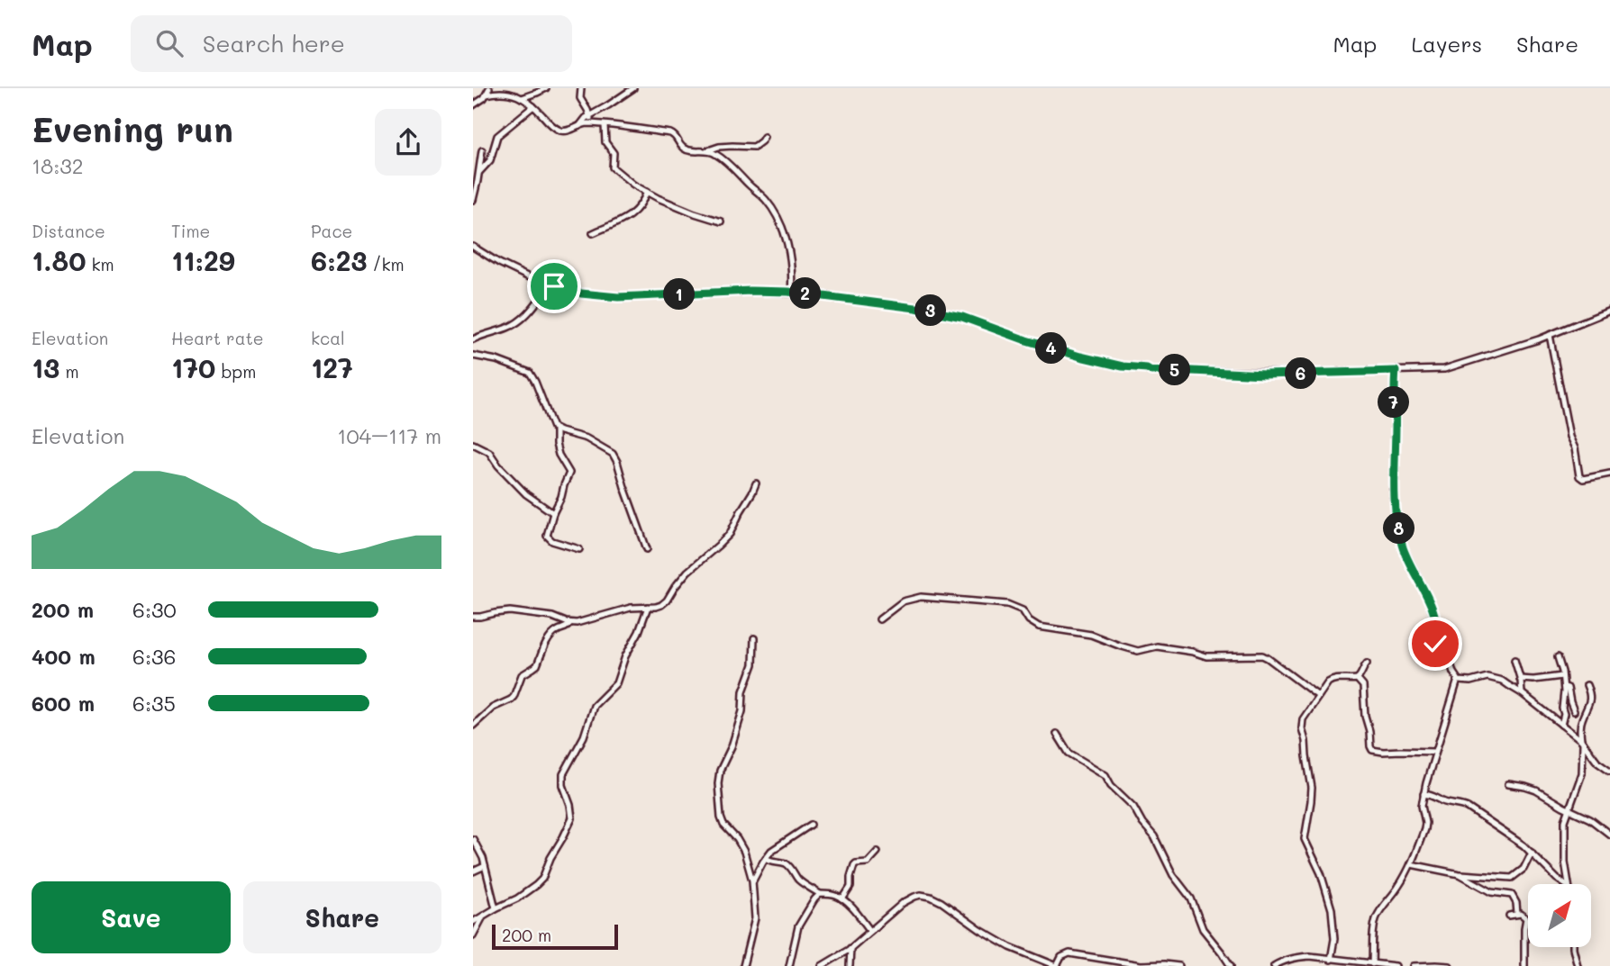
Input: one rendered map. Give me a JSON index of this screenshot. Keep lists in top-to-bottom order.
{
  "scale_bar": "200 m",
  "north": "top right",
  "page": {
    "header": "Map",
    "search": "Search here",
    "nav": ["Map", "Layers", "Share"],
    "heading": ["Evening run", "18:32"],
    "stats": [
      ["Distance", "1.80 km"],
      ["Time", "11:29"],
      ["Pace", "6:23 /km"],
      ["Elevation", "13 m"],
      ["Heart rate", "170 bpm"],
      ["kcal", "127"]
    ],
    "pins": [
      "2",
      "1",
      "3",
      "4",
      "5",
      "6",
      "7",
      "8"
    ],
    "chart": ["Elevation", "104–117 m"],
    "list": [
      {
        "name": "200 m",
        "note": "6:30"
      },
      {
        "name": "400 m",
        "note": "6:36"
      },
      {
        "name": "600 m",
        "note": "6:35"
      }
    ],
    "buttons": ["Save", "Share"],
    "scale": "200 m"
  }
}
